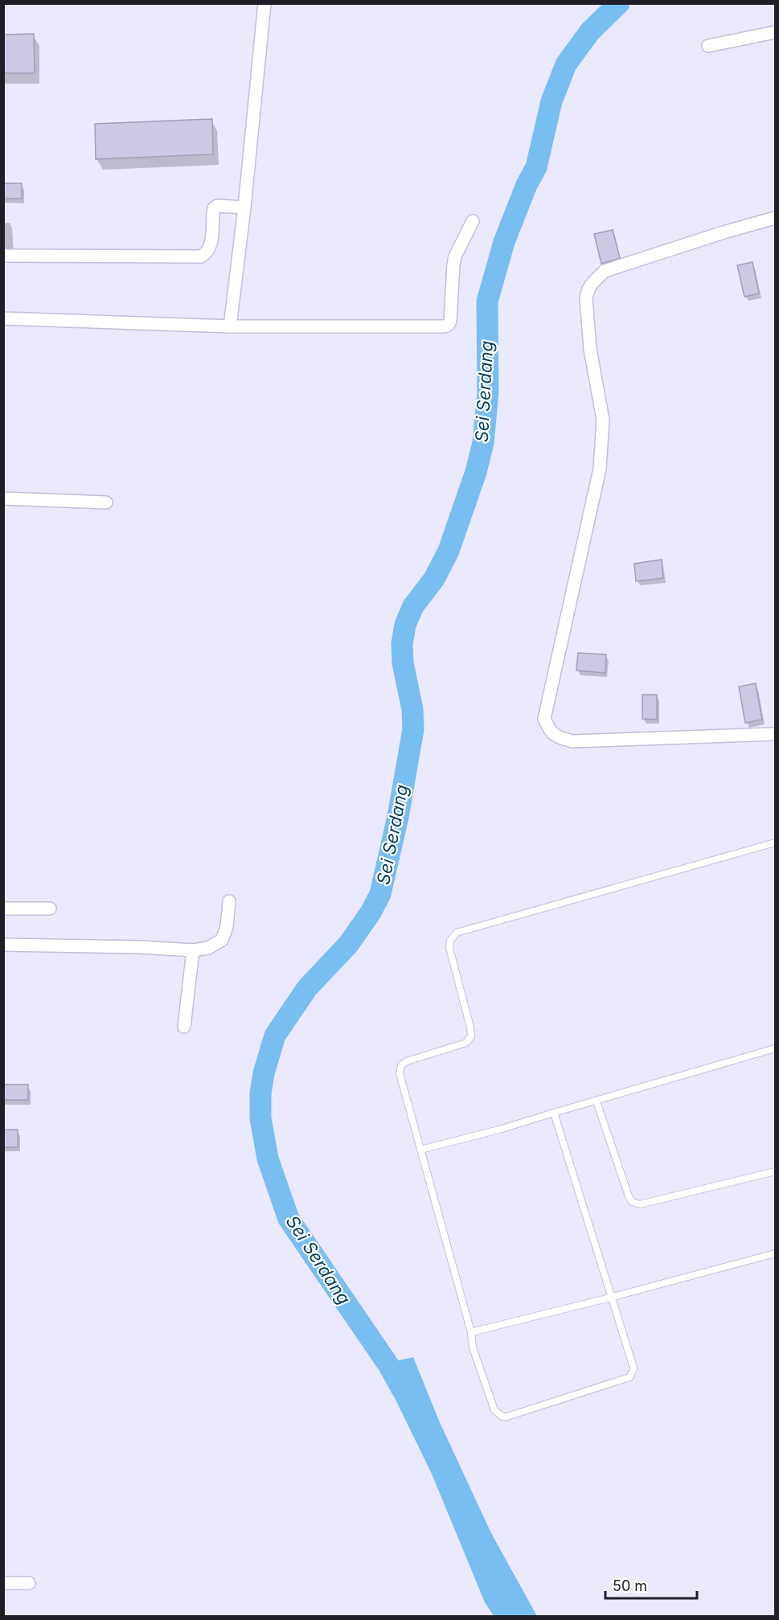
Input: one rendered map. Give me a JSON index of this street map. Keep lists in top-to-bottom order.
{
  "water": ["Sei Serdang"],
  "scale_bar": "50 m"
}
